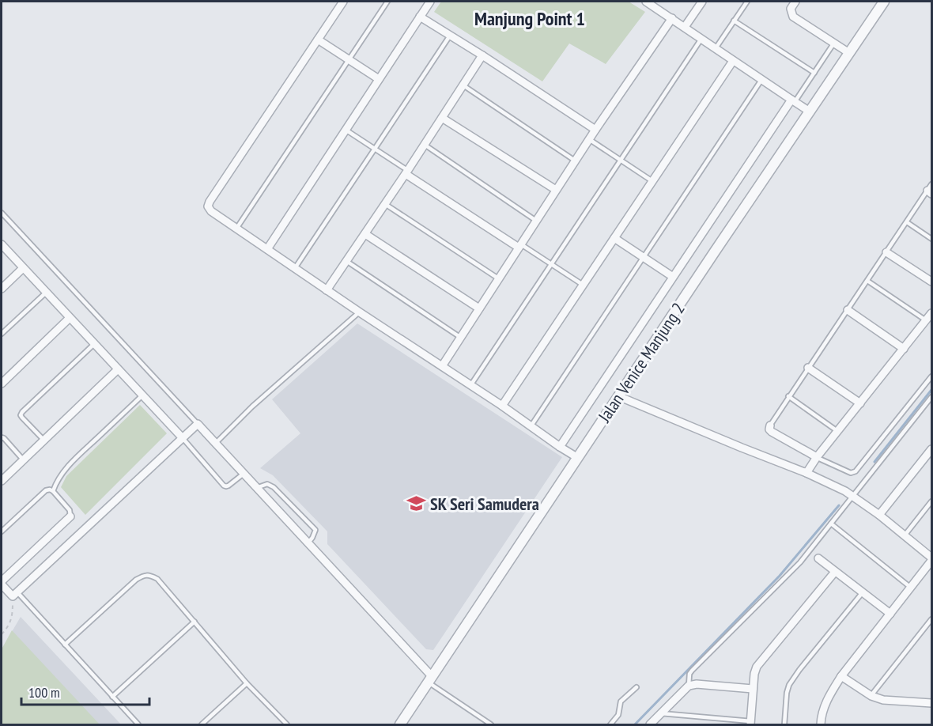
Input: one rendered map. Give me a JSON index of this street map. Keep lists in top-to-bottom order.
{
  "streets": {
    "street": ["Jalan Venice Manjung 2"]
  },
  "districts": ["Manjung Point 1"],
  "places": {
    "school or university": ["SK Seri Samudera"]
  },
  "scale_bar": "100 m"
}
